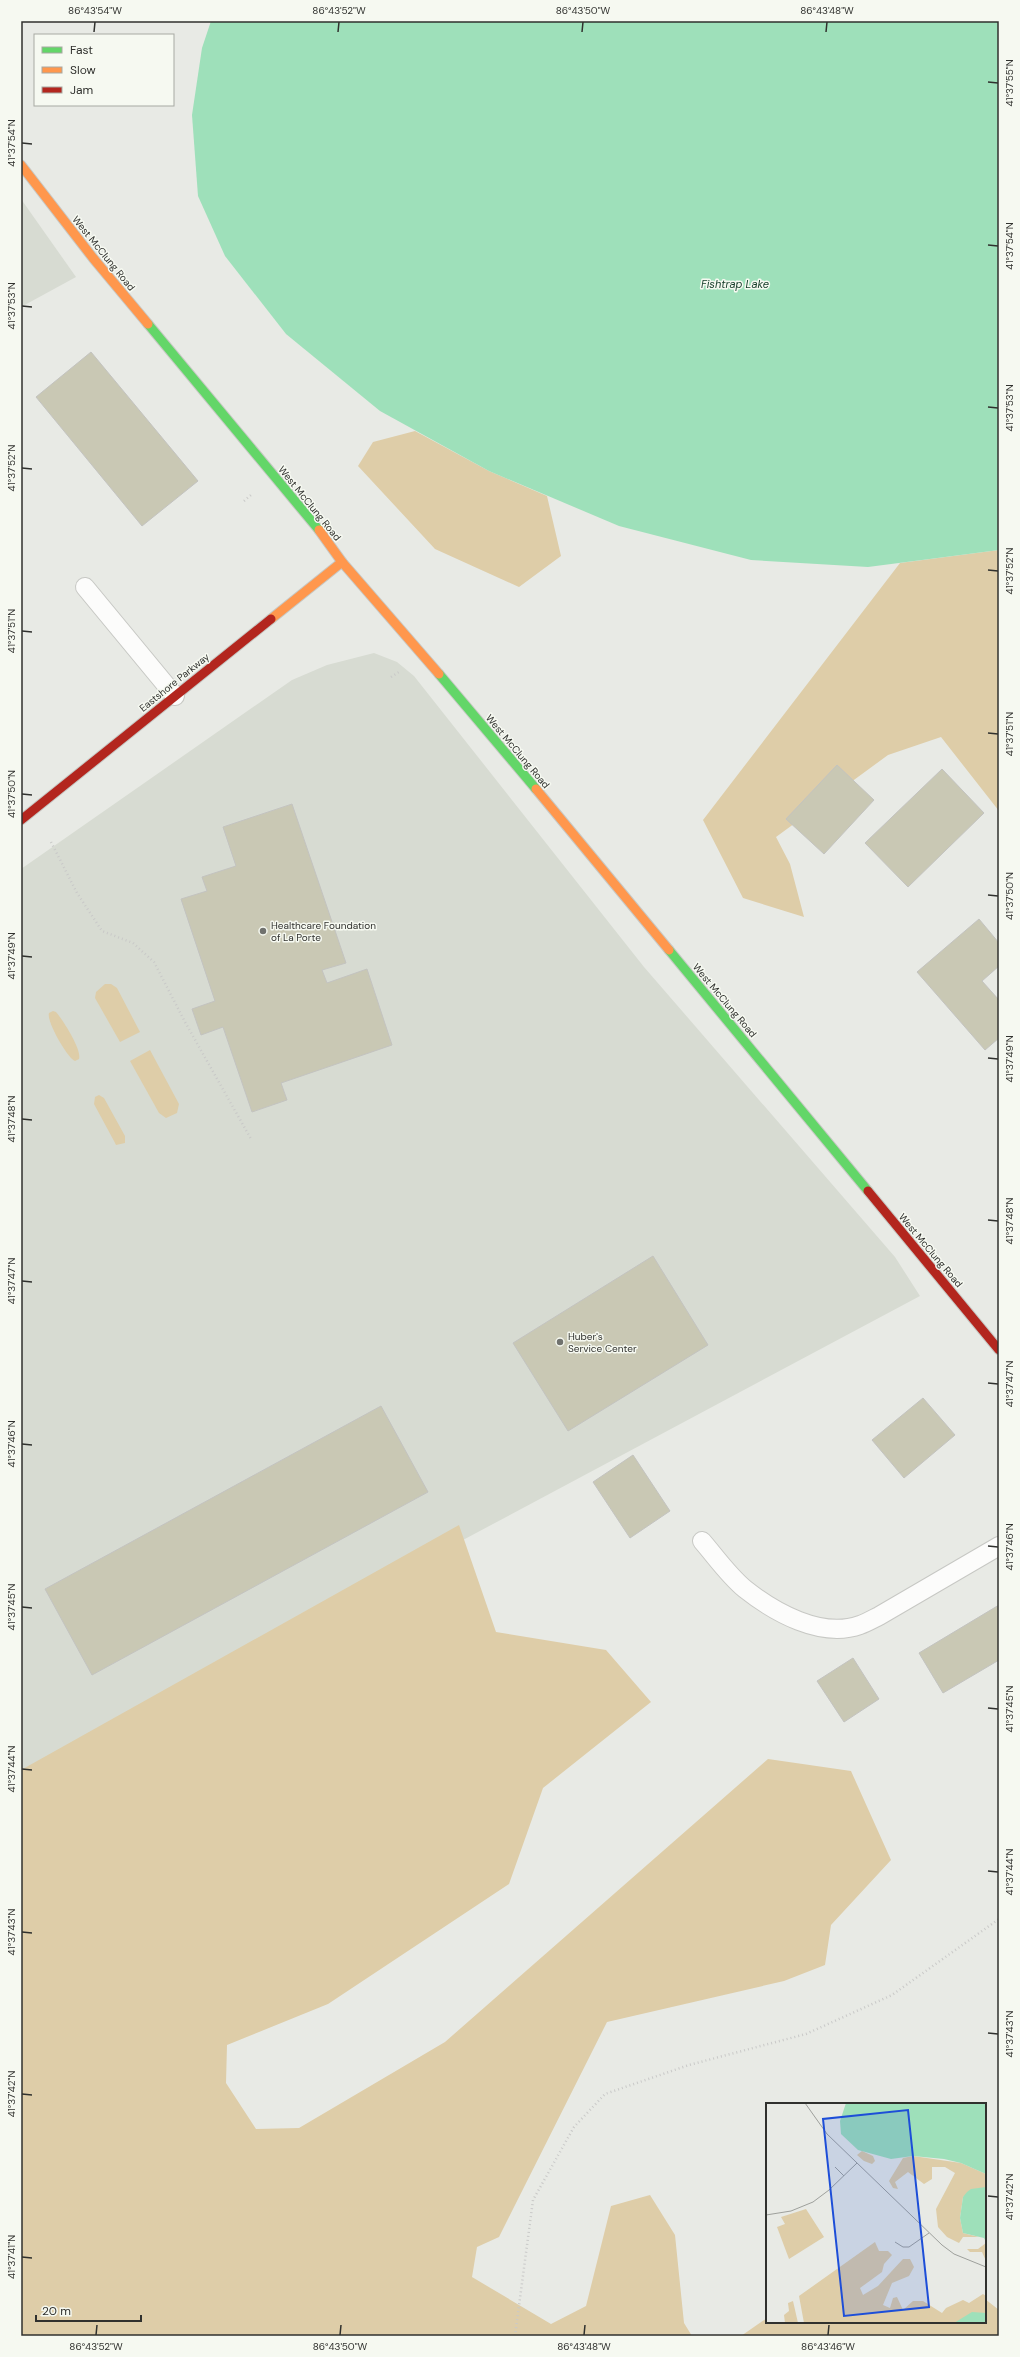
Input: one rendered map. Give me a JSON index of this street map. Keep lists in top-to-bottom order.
{
  "streets": {
    "street": ["West McClung Road", "Eastshore Parkway"]
  },
  "crossings": [
    ["West McClung Road", "Eastshore Parkway"]
  ],
  "water": ["Fishtrap Lake"],
  "places": ["Healthcare Foundation of La Porte", "Huber's Service Center"],
  "legend": ["Fast", "Slow", "Jam"],
  "scale_bar": "20 m",
  "coordinates": [
    "86°43'54\"W",
    "86°43'52\"W",
    "86°43'50\"W",
    "86°43'48\"W",
    "41°37'55\"N",
    "41°37'54\"N",
    "41°37'53\"N",
    "41°37'52\"N",
    "41°37'51\"N",
    "41°37'50\"N",
    "41°37'49\"N",
    "41°37'48\"N",
    "41°37'47\"N",
    "41°37'46\"N",
    "41°37'45\"N",
    "41°37'44\"N",
    "41°37'43\"N",
    "41°37'42\"N",
    "41°37'41\"N",
    "86°43'46\"W"
  ]
}
